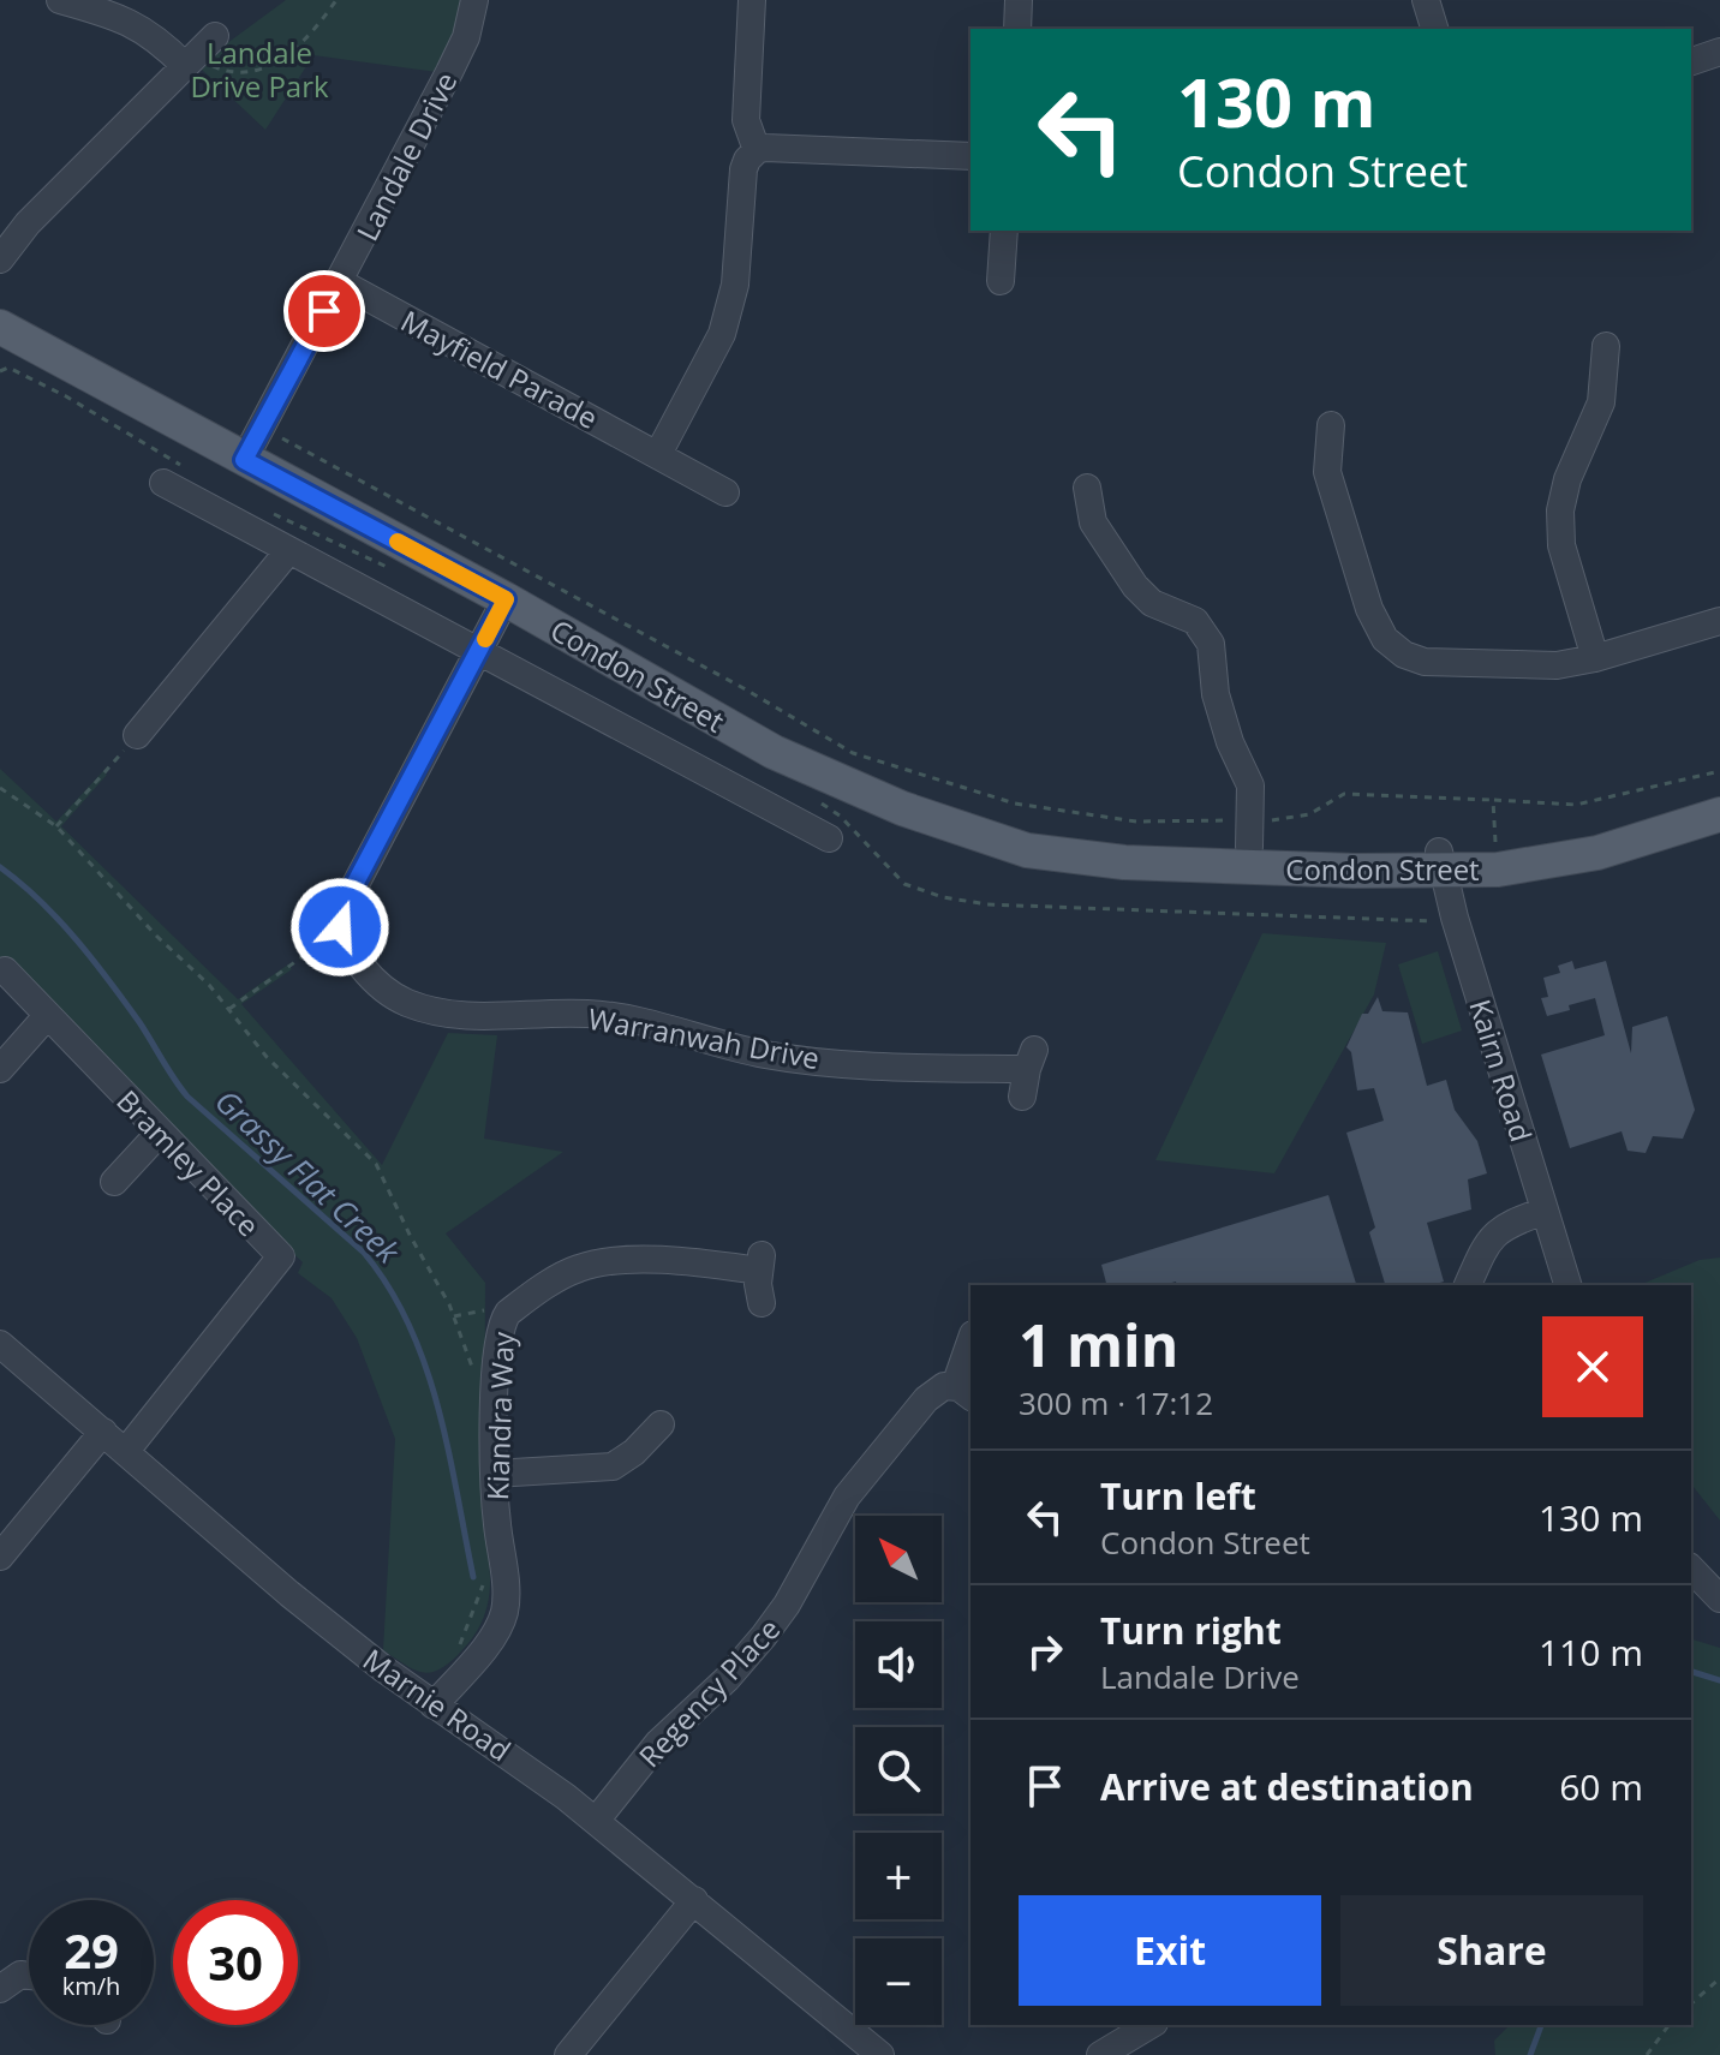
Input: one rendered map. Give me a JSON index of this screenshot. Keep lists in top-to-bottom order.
{
  "streets": {
    "main road": ["Condon Street"],
    "street": [
      "Landale Drive",
      "Mayfield Parade",
      "Warranwah Drive",
      "Kairn Road",
      "Bramley Place",
      "Kiandra Way",
      "Regency Place",
      "Marnie Road"
    ]
  },
  "crossings": [
    ["Landale Drive", "Mayfield Parade"],
    ["Landale Drive", "Condon Street"],
    ["Condon Street", "Kairn Road"],
    ["Bramley Place", "Marnie Road"],
    ["Kiandra Way", "Marnie Road"],
    ["Regency Place", "Marnie Road"]
  ],
  "water": ["Grassy Flat Creek"],
  "parks": ["Landale Drive Park"],
  "north": "top left",
  "page": {
    "turn": ["130 m", "Condon Street"],
    "heading": ["1 min", "300 m · 17:12"],
    "list": [
      {
        "name": "Turn left",
        "note": "Condon Street",
        "value": "130 m"
      },
      {
        "name": "Turn right",
        "note": "Landale Drive",
        "value": "110 m"
      },
      {
        "name": "Arrive at destination",
        "value": "60 m"
      }
    ],
    "map_buttons": ["+", "−"],
    "buttons": ["Exit", "Share"],
    "speed": "29 km/h",
    "limit": "30"
  }
}
